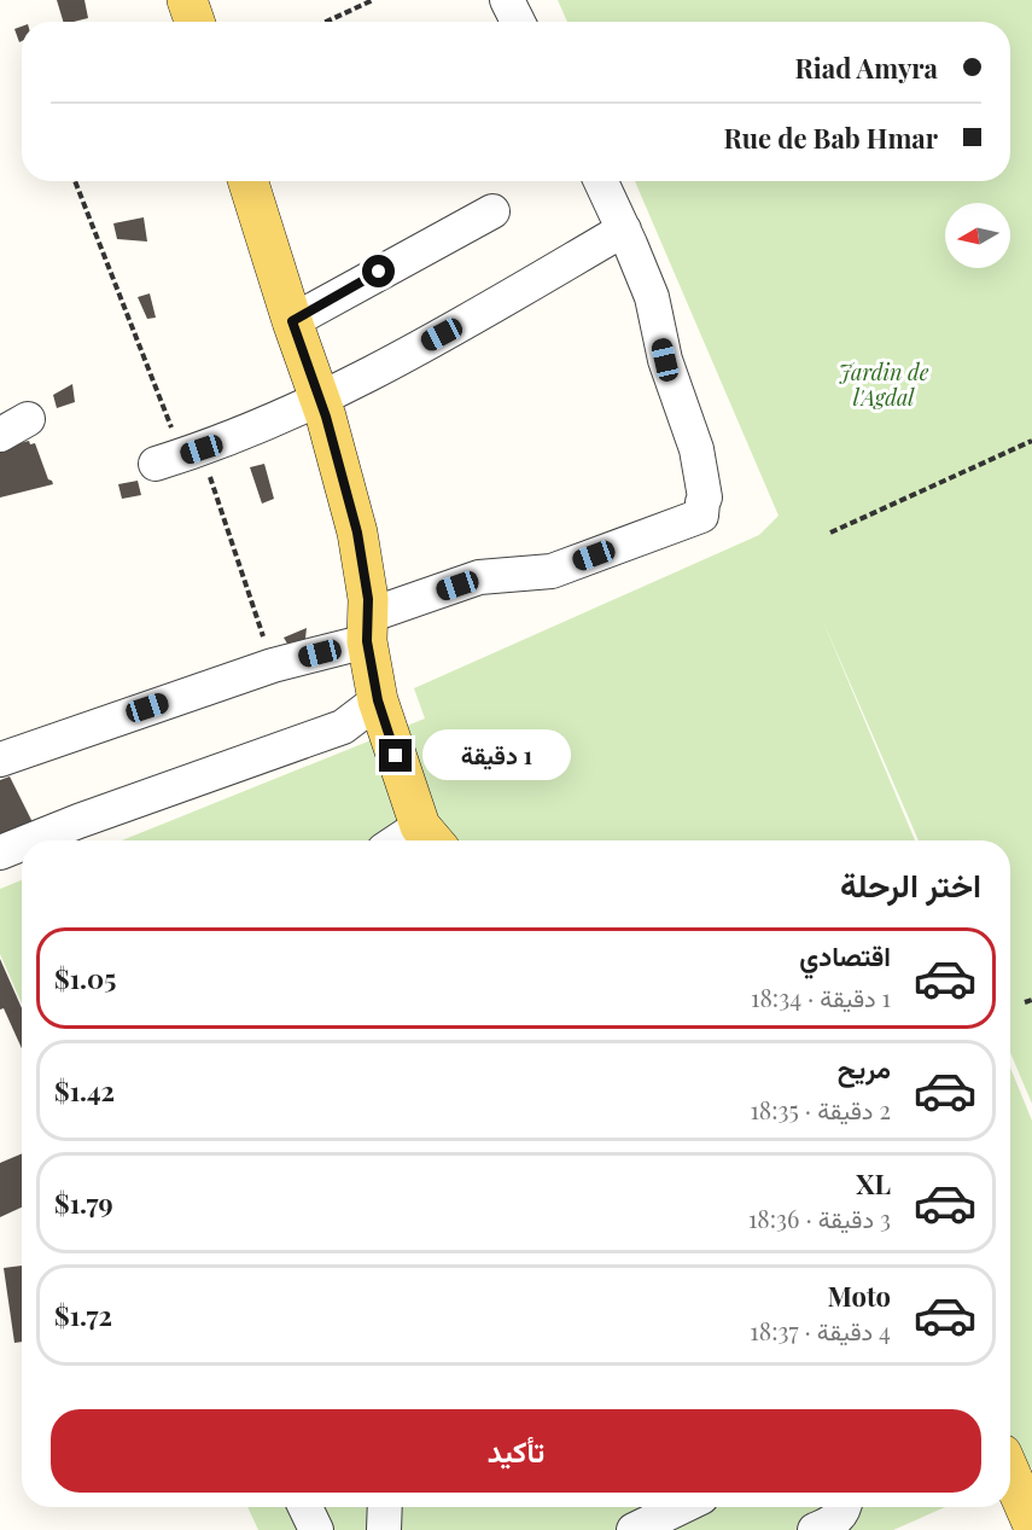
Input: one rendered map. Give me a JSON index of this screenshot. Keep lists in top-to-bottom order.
{
  "parks": ["Jardin de l'Agdal"],
  "north": "left",
  "page": {
    "banner": ["Riad Amyra", "Rue de Bab Hmar"],
    "bubble": "1 دقيقة",
    "heading": "اختر الرحلة",
    "list": [
      {
        "name": "اقتصادي",
        "note": "1 دقيقة · 18:34",
        "value": "$1.05"
      },
      {
        "name": "مريح",
        "note": "2 دقيقة · 18:35",
        "value": "$1.42"
      },
      {
        "name": "XL",
        "note": "3 دقيقة · 18:36",
        "value": "$1.79"
      },
      {
        "name": "Moto",
        "note": "4 دقيقة · 18:37",
        "value": "$1.72"
      }
    ],
    "buttons": "تأكيد"
  }
}
